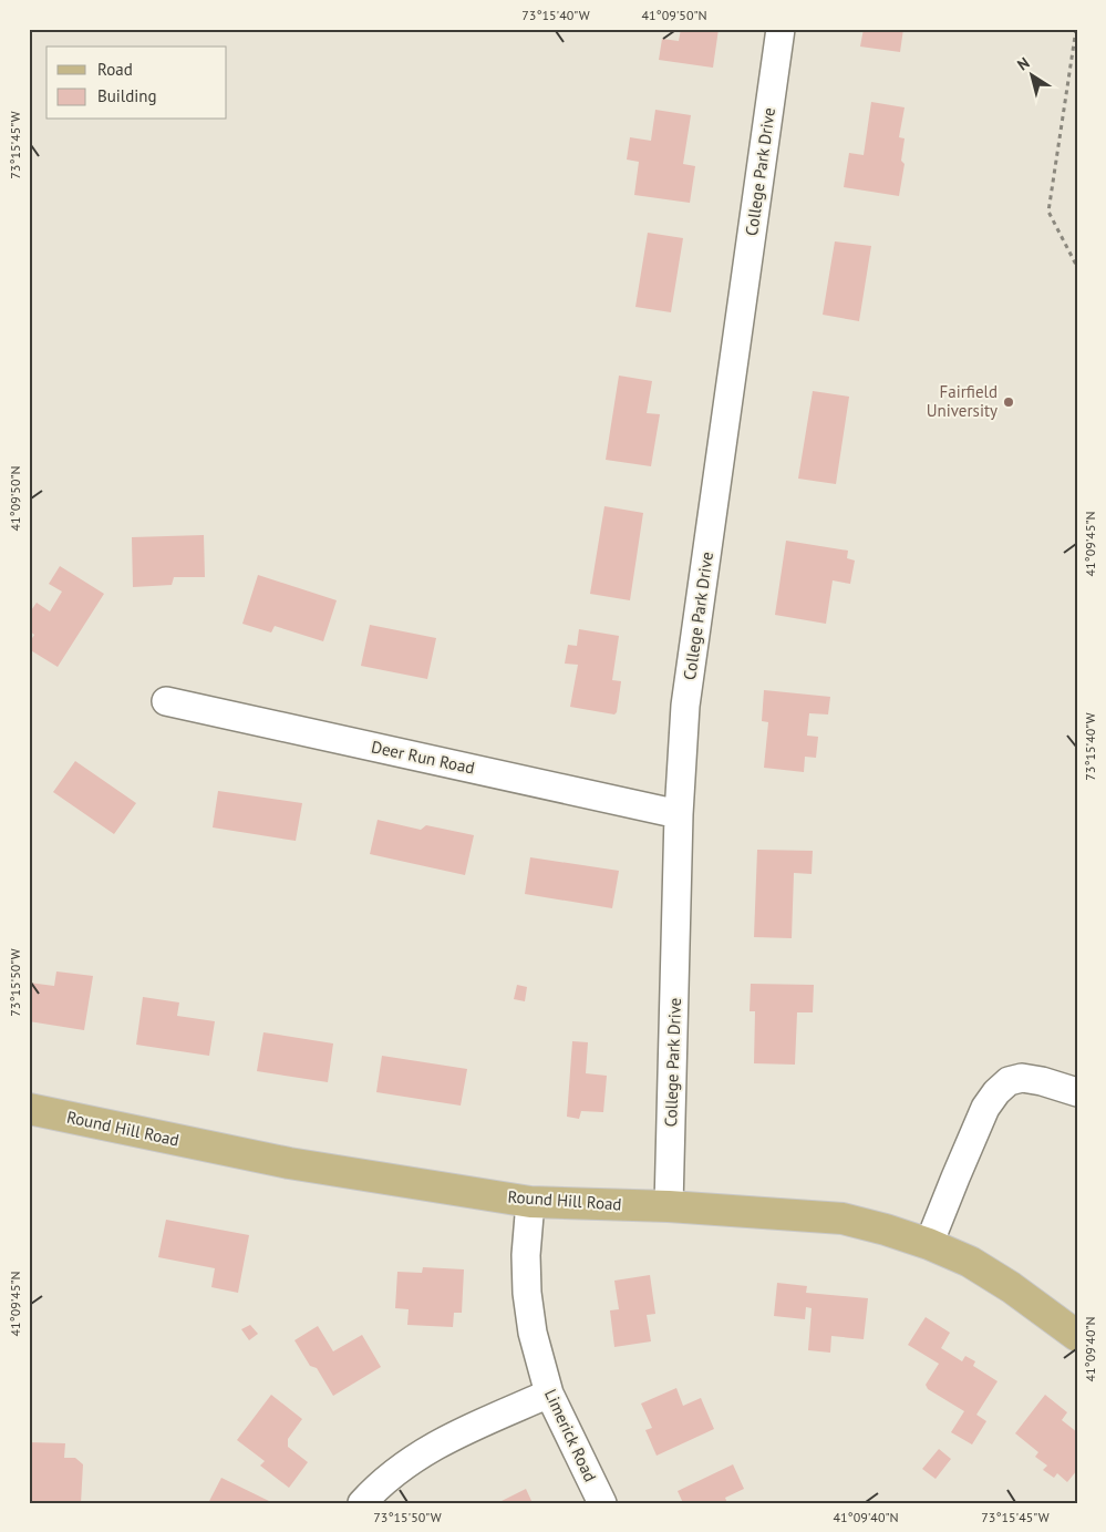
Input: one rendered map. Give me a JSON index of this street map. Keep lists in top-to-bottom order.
{
  "streets": {
    "main road": ["Round Hill Road"],
    "street": ["College Park Drive", "Deer Run Road", "Limerick Road"]
  },
  "crossings": [
    ["College Park Drive", "Deer Run Road"],
    ["College Park Drive", "Round Hill Road"],
    ["Round Hill Road", "Limerick Road"]
  ],
  "places": ["Fairfield University"],
  "legend": ["Road", "Building"],
  "north": "top left",
  "coordinates": [
    "73°15'40\"W",
    "41°09'50\"N",
    "73°15'45\"W",
    "41°09'45\"N",
    "73°15'50\"W",
    "41°09'40\"N"
  ]
}
